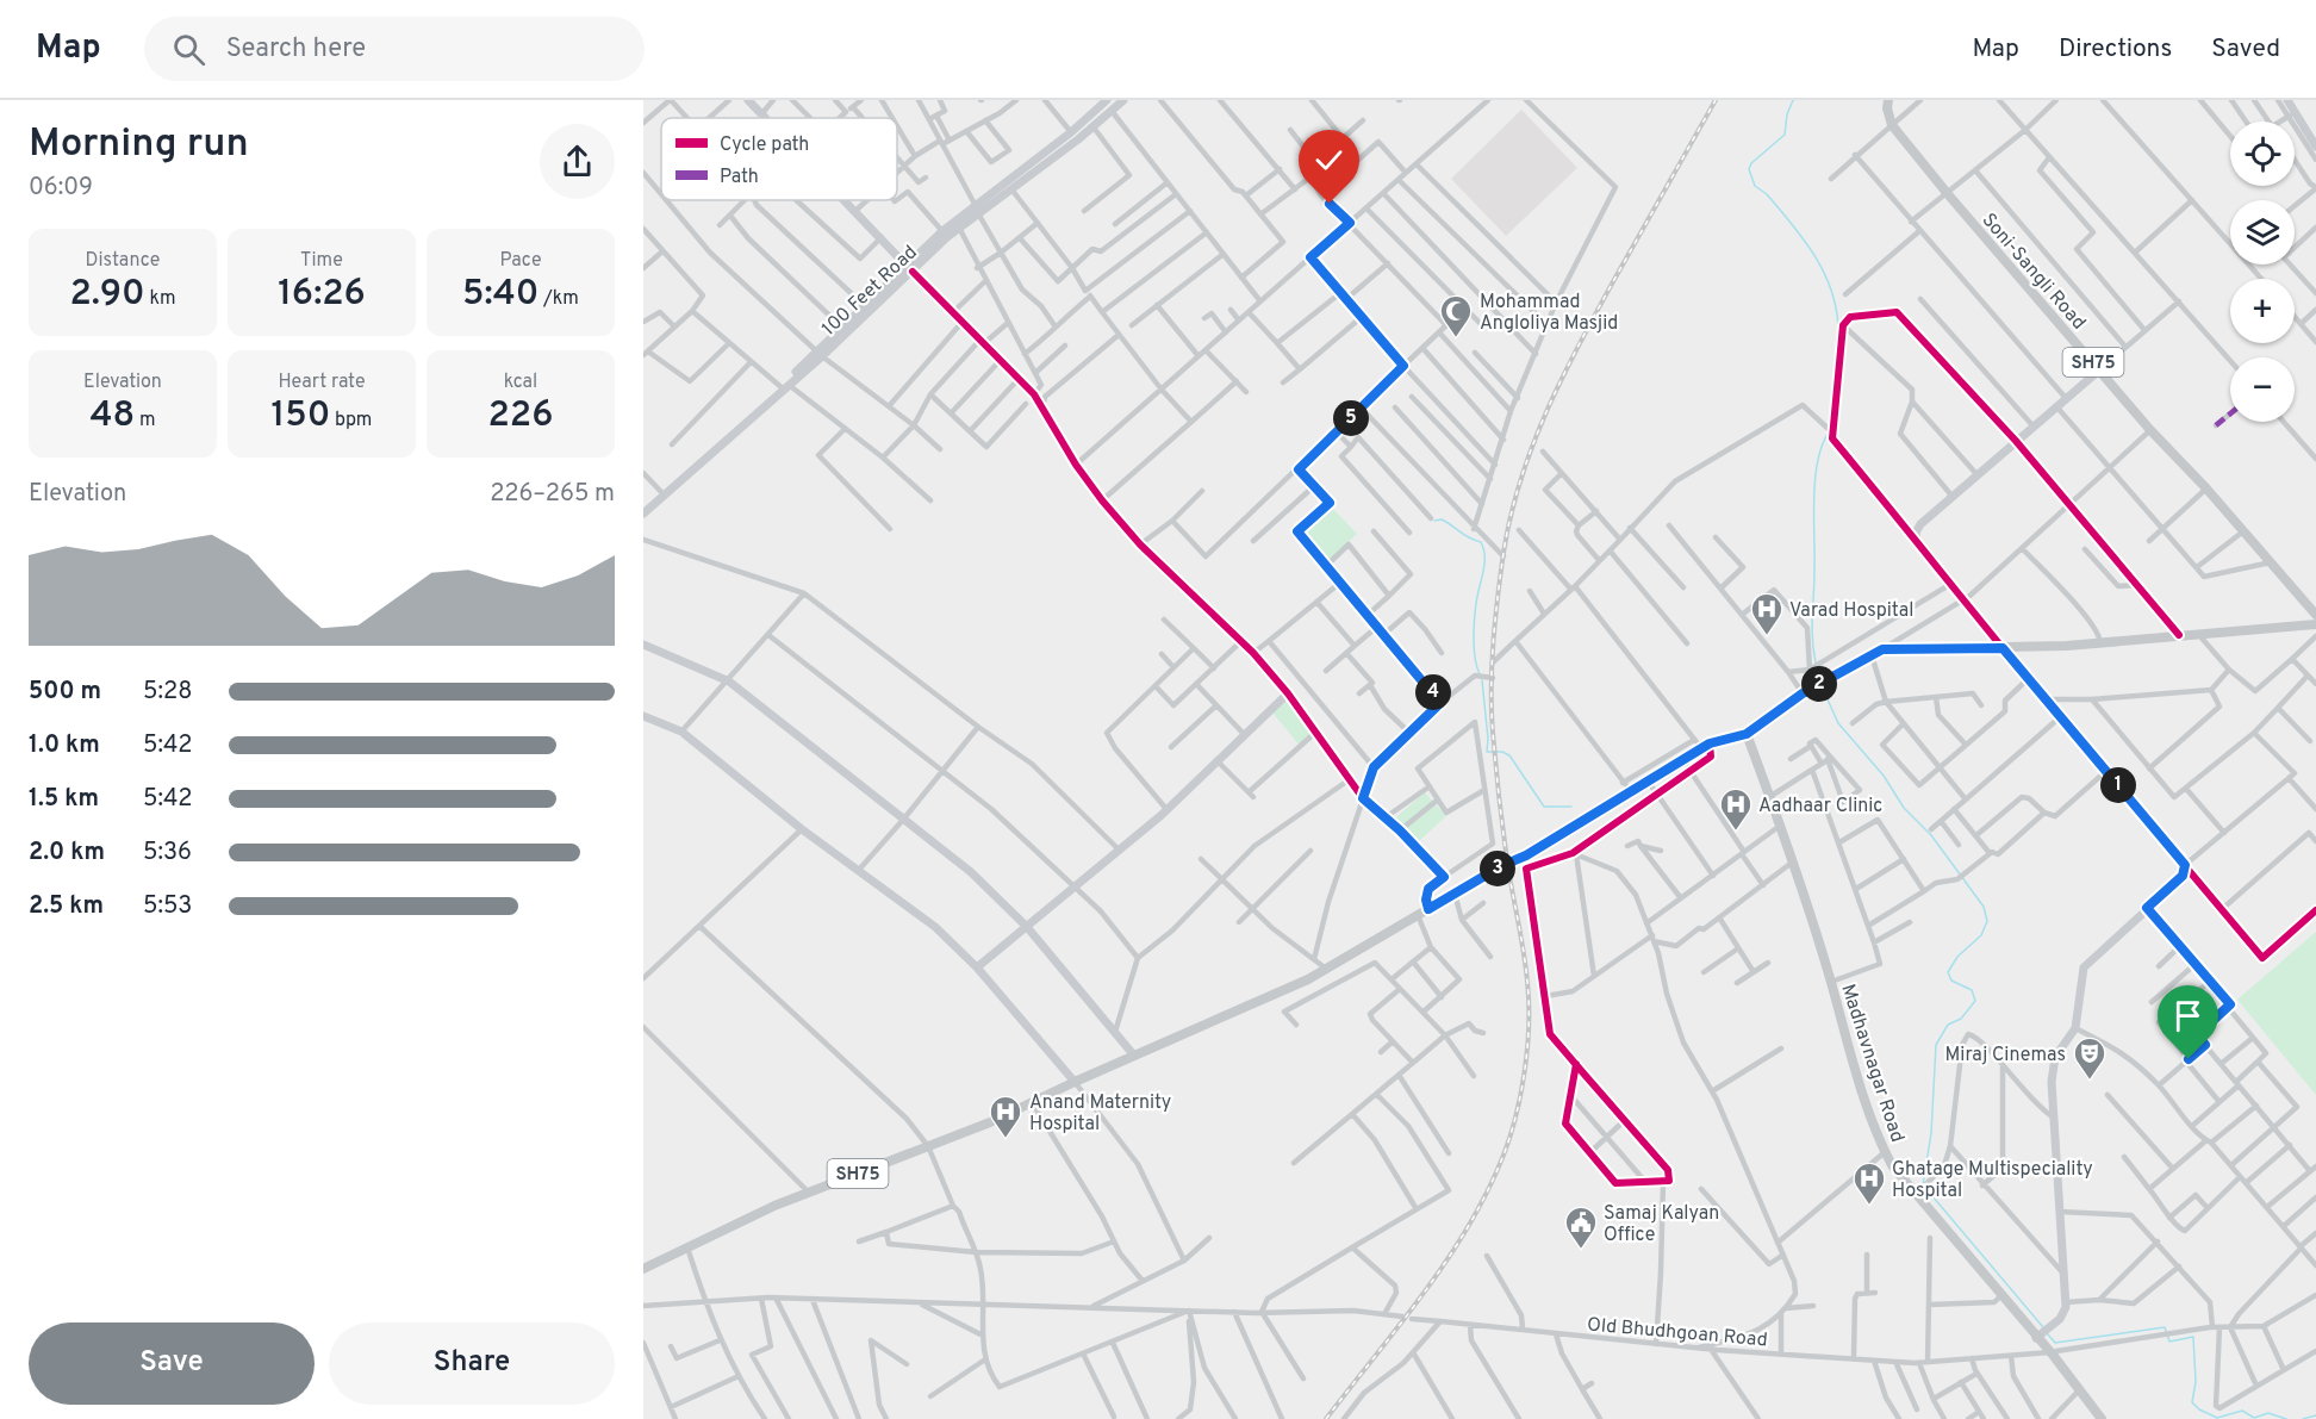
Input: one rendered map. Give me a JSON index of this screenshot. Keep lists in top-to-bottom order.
{
  "streets": {
    "main road": ["Soni-Sangli Road", "SH75", "Madhavnagar Road"],
    "street": ["100 Feet Road", "Old Bhudhgoan Road"]
  },
  "crossings": [
    ["SH75", "Madhavnagar Road"],
    ["Madhavnagar Road", "Old Bhudhgoan Road"]
  ],
  "places": {
    "mosque": ["Mohammad Angloliya Masjid"],
    "hospital": [
      "Varad Hospital",
      "Aadhaar Clinic",
      "Anand Maternity Hospital",
      "Ghatage Multispeciality Hospital"
    ],
    "theatre": ["Miraj Cinemas"],
    "public building": ["Samaj Kalyan Office"]
  },
  "legend": ["Cycle path", "Path"],
  "page": {
    "header": "Map",
    "search": "Search here",
    "nav": ["Map", "Directions", "Saved"],
    "heading": ["Morning run", "06:09"],
    "map_buttons": ["+", "−"],
    "stats": [
      ["Distance", "2.90 km"],
      ["Time", "16:26"],
      ["Pace", "5:40 /km"],
      ["Elevation", "48 m"],
      ["Heart rate", "150 bpm"],
      ["kcal", "226"]
    ],
    "pins": [
      "5",
      "2",
      "4",
      "1",
      "3"
    ],
    "chart": ["Elevation", "226–265 m"],
    "list": [
      {
        "name": "500 m",
        "note": "5:28"
      },
      {
        "name": "1.0 km",
        "note": "5:42"
      },
      {
        "name": "1.5 km",
        "note": "5:42"
      },
      {
        "name": "2.0 km",
        "note": "5:36"
      },
      {
        "name": "2.5 km",
        "note": "5:53"
      }
    ],
    "buttons": ["Save", "Share"]
  }
}
